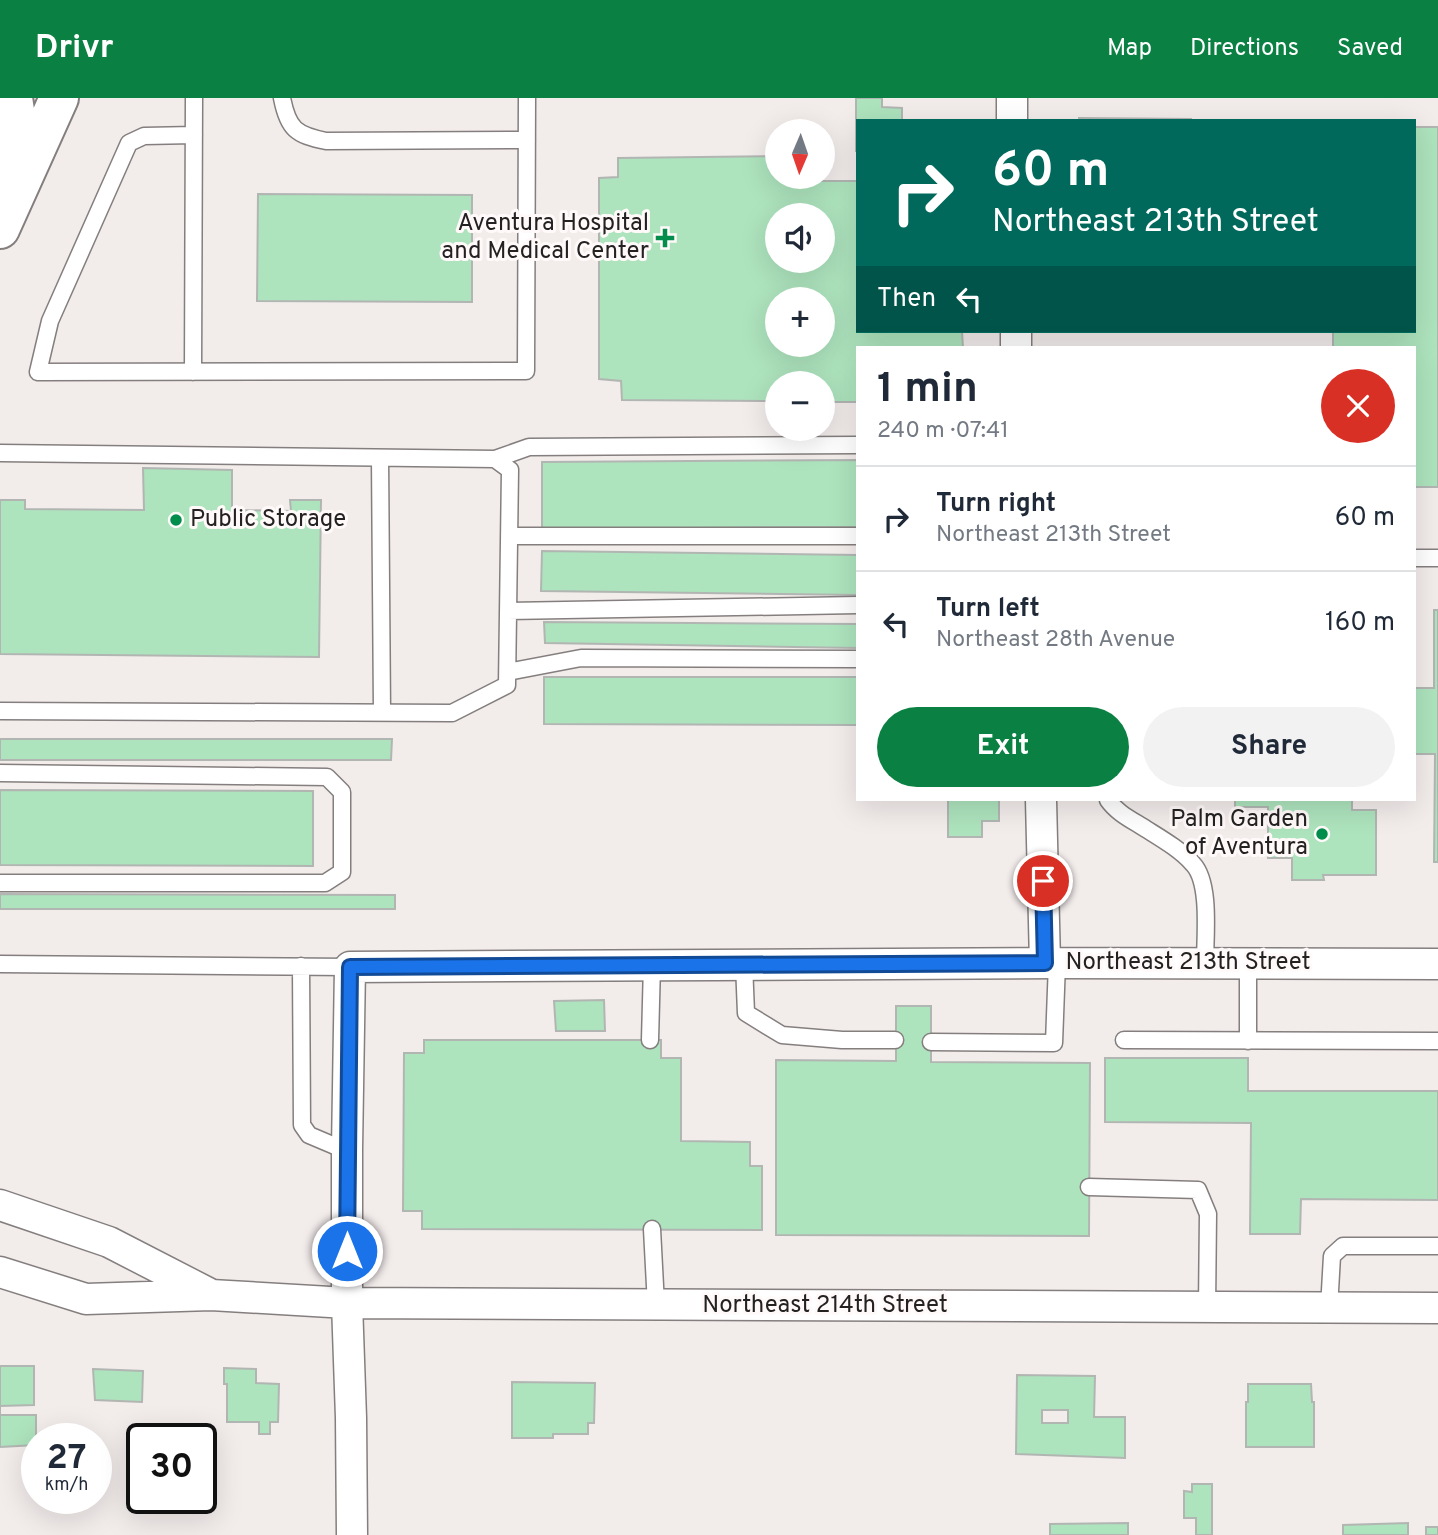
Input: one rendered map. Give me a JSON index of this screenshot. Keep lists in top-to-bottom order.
{
  "streets": {
    "street": ["Northeast 213th Street", "Northeast 214th Street"]
  },
  "places": {
    "health": ["Aventura Hospital and Medical Center"],
    "other": ["Public Storage", "Palm Garden of Aventura"]
  },
  "north": "bottom",
  "page": {
    "header": "Drivr",
    "nav": ["Map", "Directions", "Saved"],
    "map_buttons": ["+", "−"],
    "turn": ["60 m", "Northeast 213th Street"],
    "then": "Then",
    "heading": ["1 min", "240 m · 07:41"],
    "list": [
      {
        "name": "Turn right",
        "note": "Northeast 213th Street",
        "value": "60 m"
      },
      {
        "name": "Turn left",
        "note": "Northeast 28th Avenue",
        "value": "160 m"
      }
    ],
    "buttons": ["Exit", "Share"],
    "speed": "27 km/h",
    "limit": "30"
  }
}
